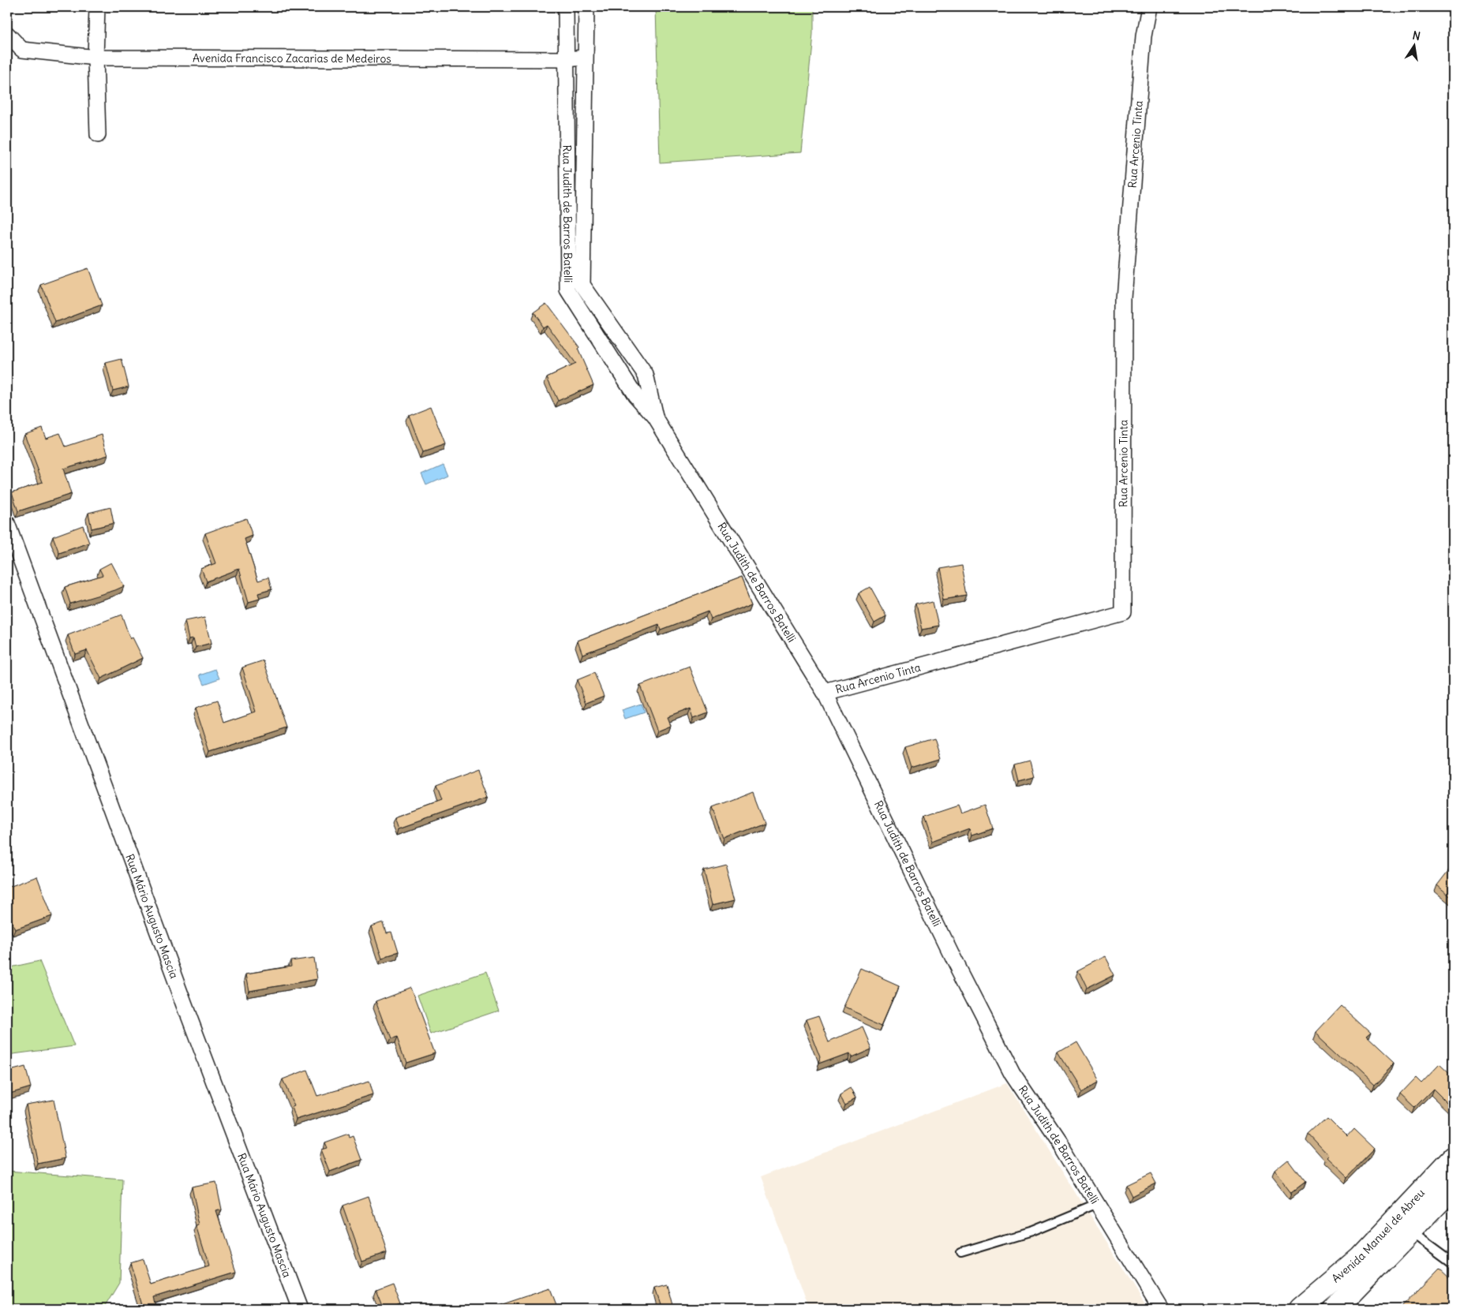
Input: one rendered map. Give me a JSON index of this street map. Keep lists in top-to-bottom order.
{
  "streets": {
    "main road": ["Avenida Manuel de Abreu"],
    "street": [
      "Avenida Francisco Zacarias de Medeiros",
      "Rua Arcenio Tinta",
      "Rua Judith de Barros Batelli",
      "Rua Mário Augusto Mascia"
    ]
  },
  "crossings": [
    ["Avenida Francisco Zacarias de Medeiros", "Rua Judith de Barros Batelli"],
    ["Rua Arcenio Tinta", "Rua Judith de Barros Batelli"]
  ],
  "north": "top"
}
